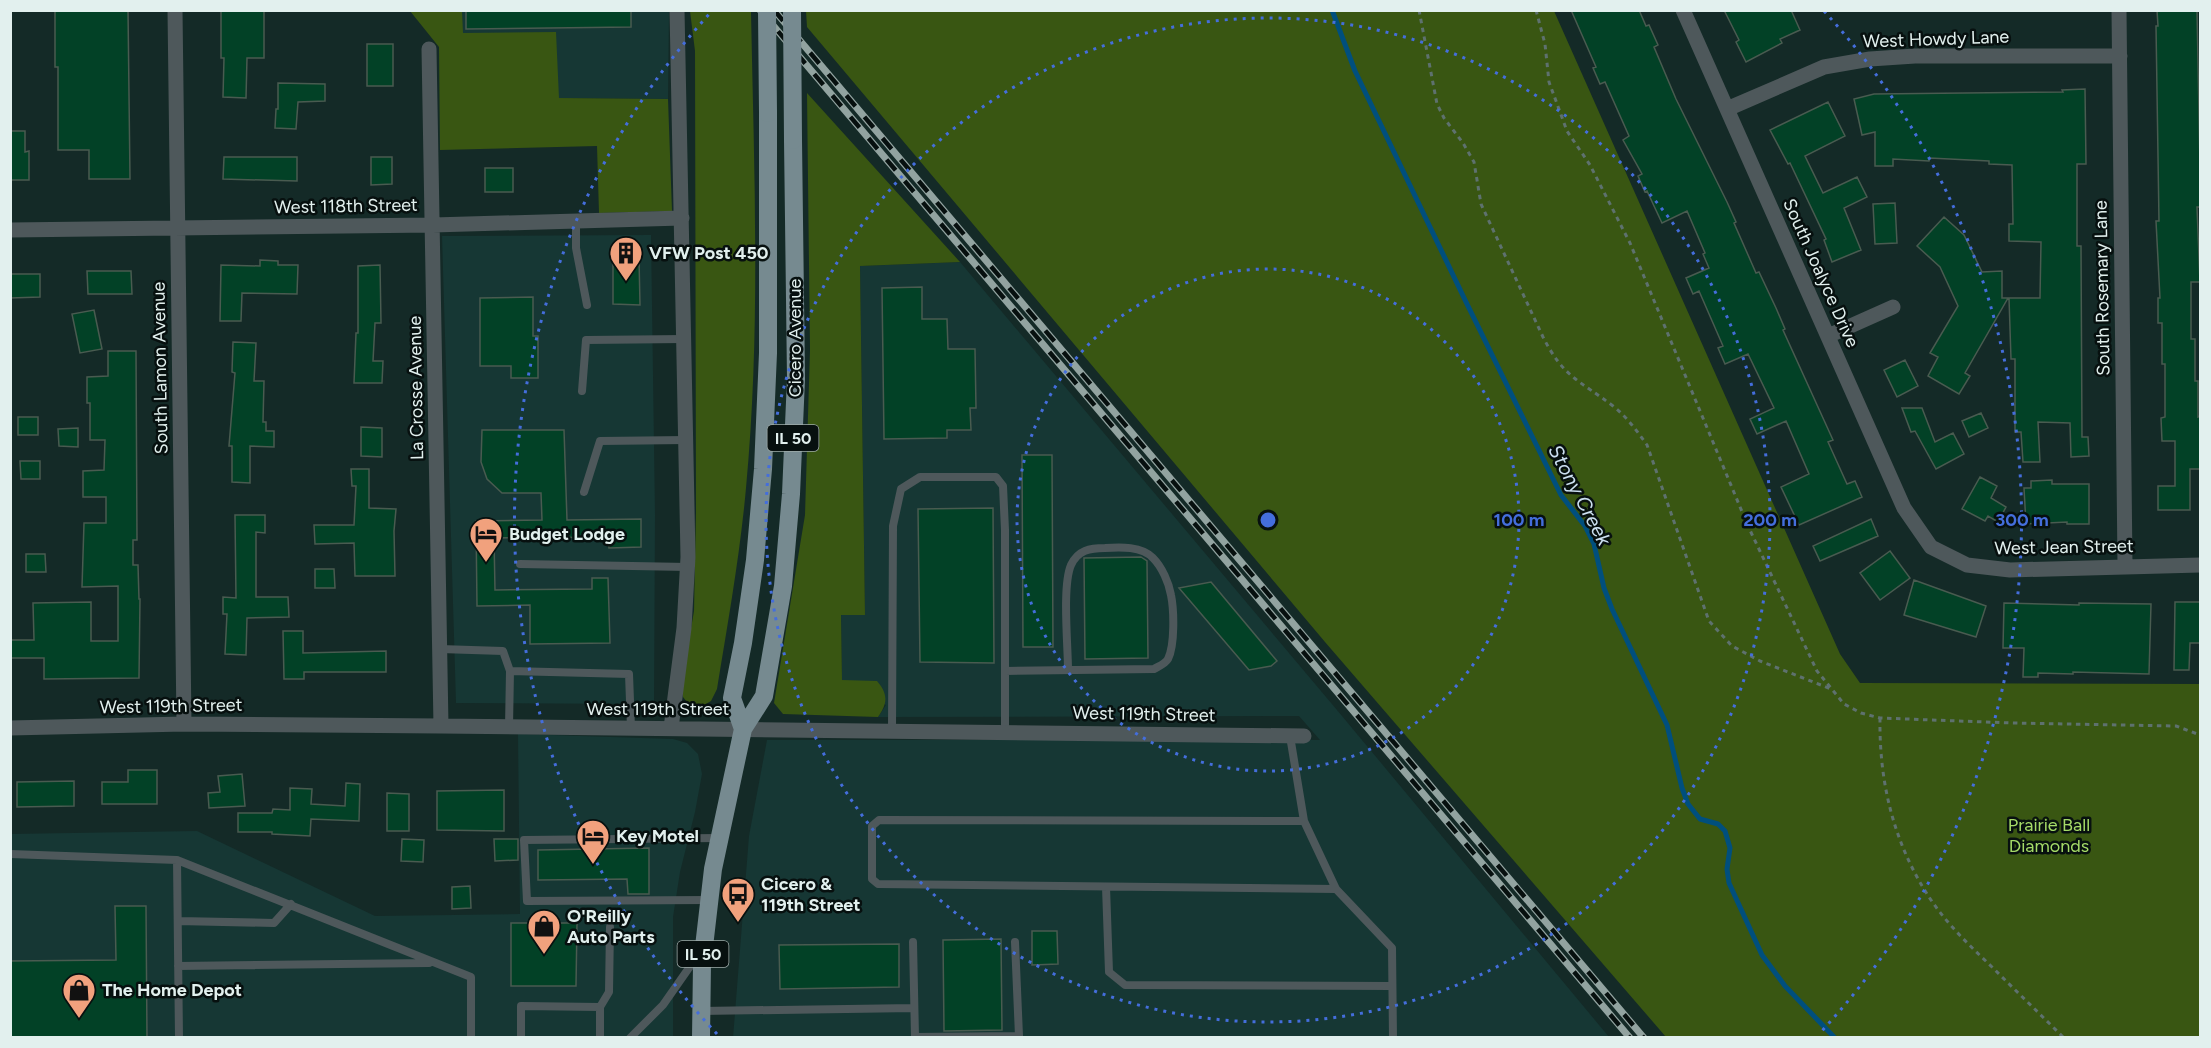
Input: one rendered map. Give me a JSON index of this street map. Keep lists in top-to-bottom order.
{
  "streets": {
    "main road": ["Cicero Avenue", "IL 50"],
    "street": [
      "West Howdy Lane",
      "West 118th Street",
      "South Joalyce Drive",
      "South Rosemary Lane",
      "South Lamon Avenue",
      "La Crosse Avenue",
      "West Jean Street",
      "West 119th Street"
    ]
  },
  "crossings": [
    ["West Howdy Lane", "South Joalyce Drive"],
    ["West Howdy Lane", "South Rosemary Lane"],
    ["West 118th Street", "South Lamon Avenue"],
    ["West 118th Street", "La Crosse Avenue"],
    ["South Joalyce Drive", "West Jean Street"],
    ["South Rosemary Lane", "West Jean Street"],
    ["Cicero Avenue", "West 119th Street"],
    ["South Lamon Avenue", "West 119th Street"],
    ["La Crosse Avenue", "West 119th Street"]
  ],
  "water": ["Stony Creek"],
  "parks": ["Prairie Ball Diamonds"],
  "places": {
    "building": ["VFW Post 450"],
    "hotel": ["Budget Lodge", "Key Motel"],
    "bus stop": ["Cicero & 119th Street"],
    "shop": ["O'Reilly Auto Parts", "The Home Depot"]
  },
  "rings": ["100 m", "200 m", "300 m"]
}
